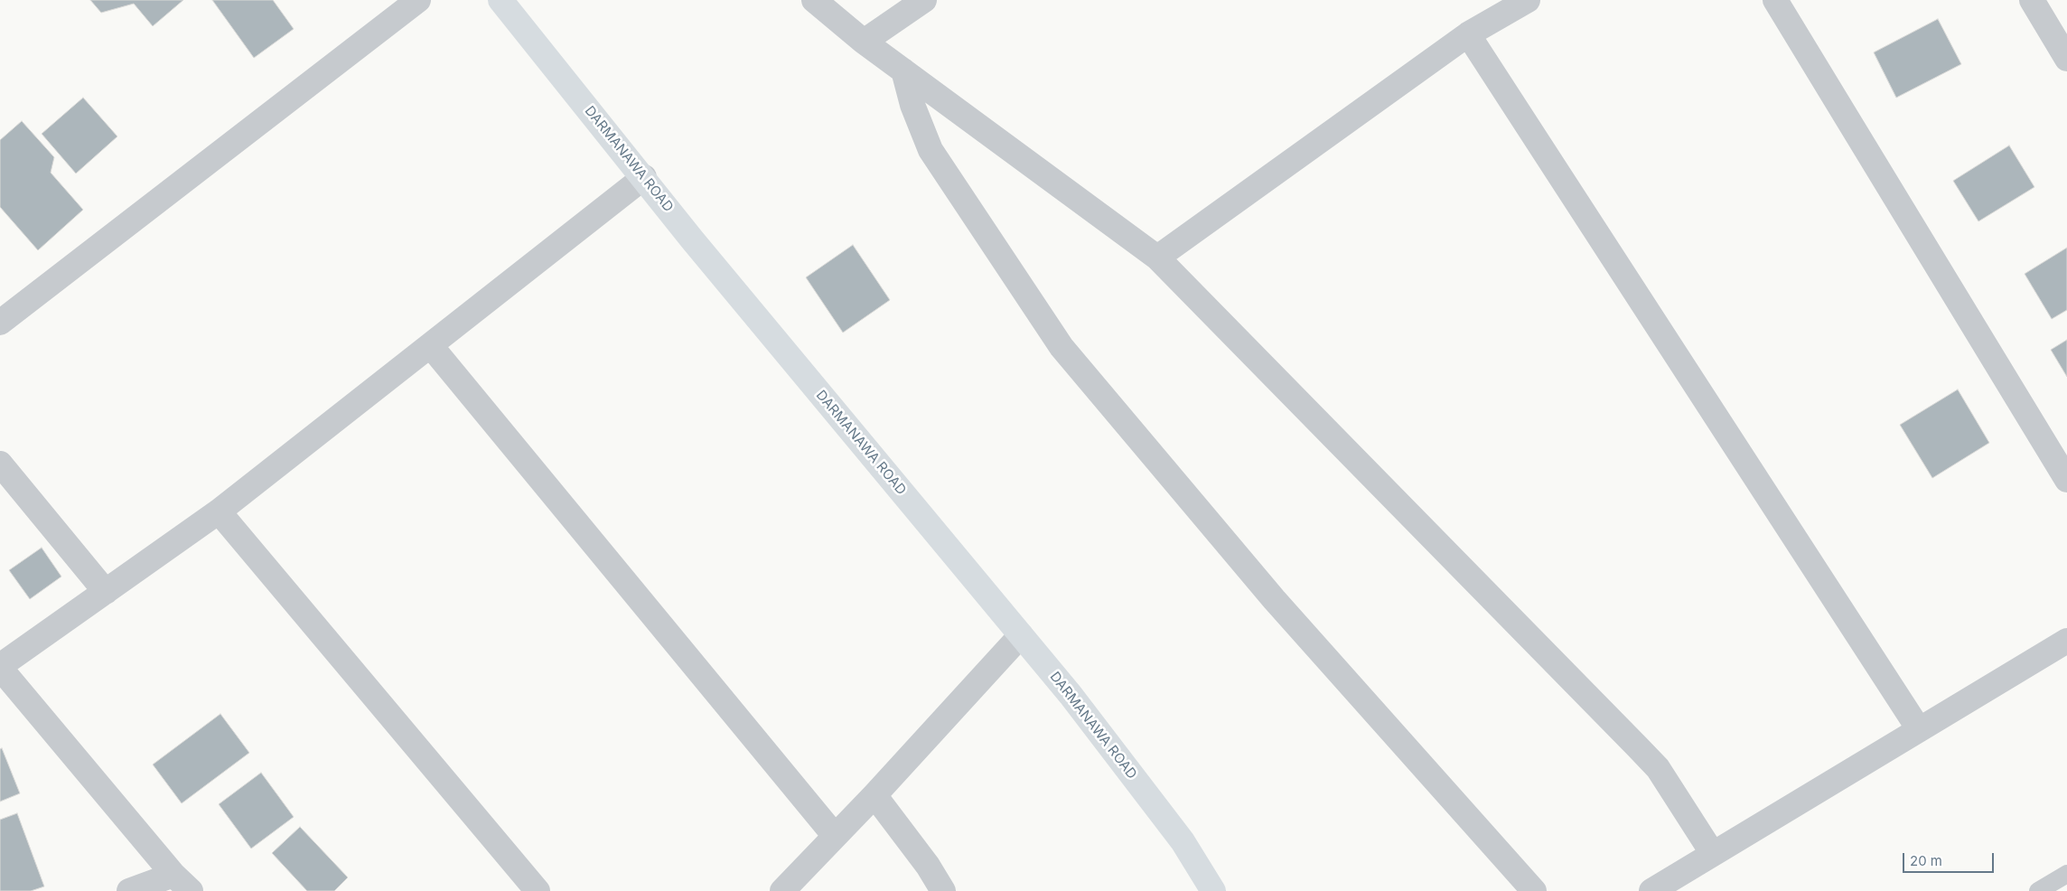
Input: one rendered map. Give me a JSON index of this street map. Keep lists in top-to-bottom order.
{
  "streets": {
    "street": ["DARMANAWA ROAD"]
  },
  "scale_bar": "20 m"
}
